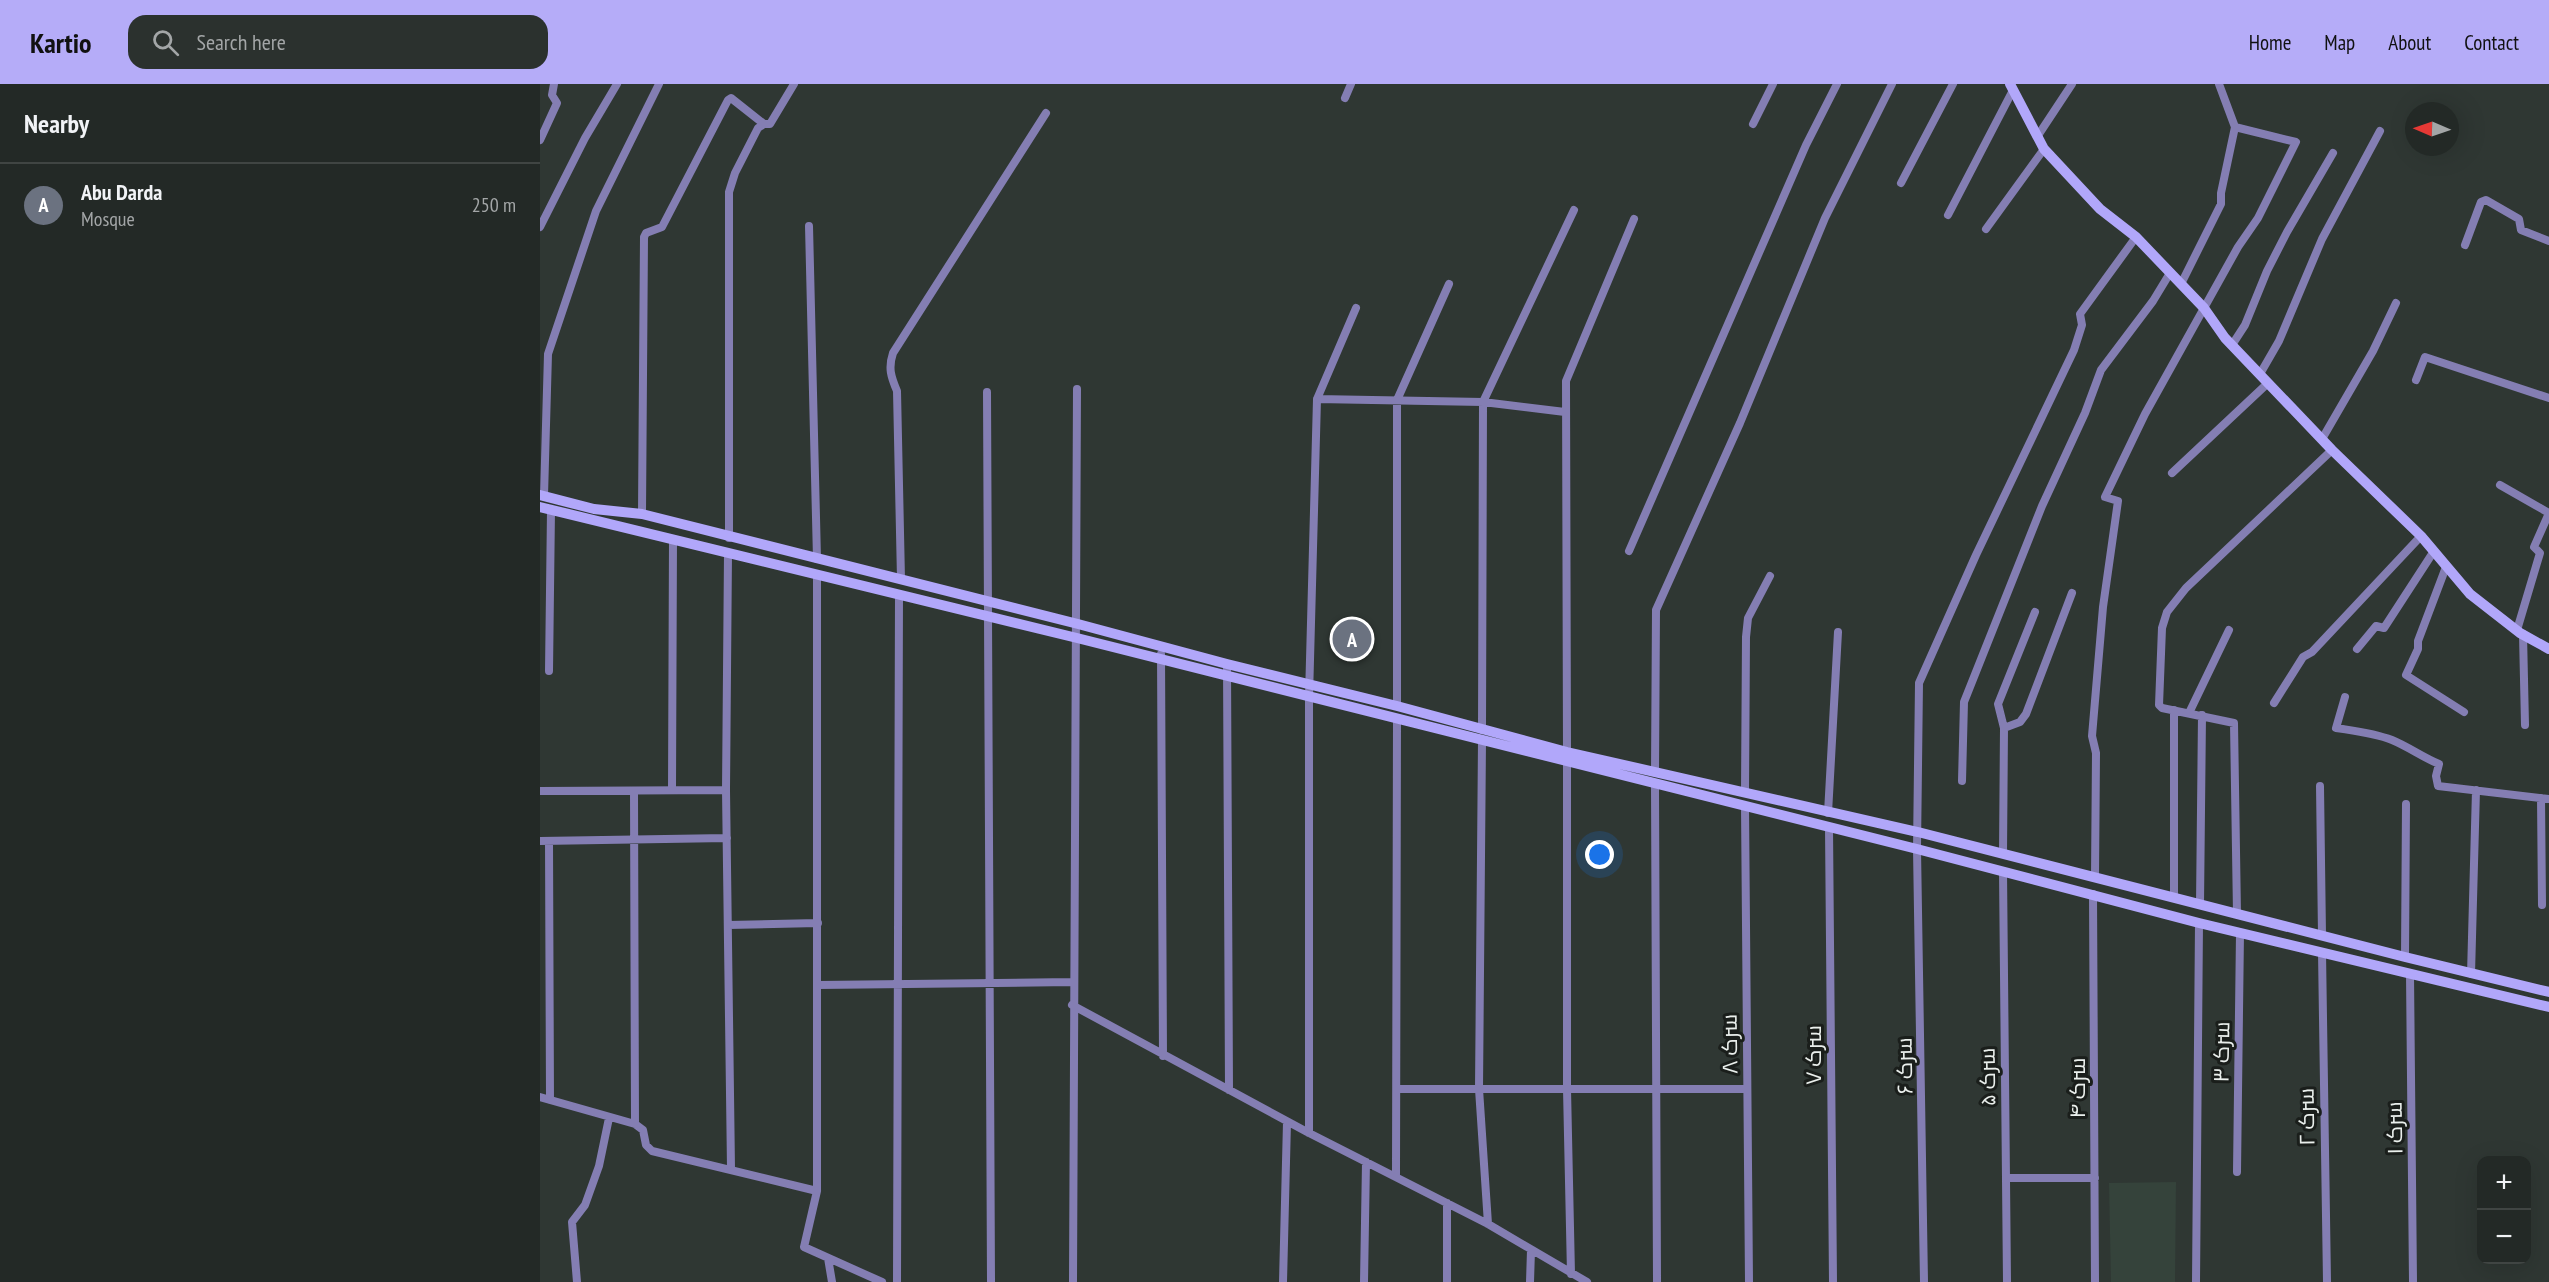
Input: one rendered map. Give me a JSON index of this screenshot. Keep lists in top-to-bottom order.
{
  "streets": {
    "street": [
      "سرک ۸",
      "سرک ۳",
      "سرک ۷",
      "سرک ۶",
      "سرک ۵",
      "سرک ۴",
      "سرک ۲",
      "سرک ۱"
    ]
  },
  "north": "left",
  "page": {
    "header": "Kartio",
    "search": "Search here",
    "nav": [
      "Home",
      "Map",
      "About",
      "Contact"
    ],
    "heading": "Nearby",
    "list": [
      {
        "mark": "A",
        "name": "Abu Darda",
        "note": "Mosque",
        "value": "250 m"
      }
    ],
    "pins": "A",
    "map_buttons": ["+", "−"]
  }
}
